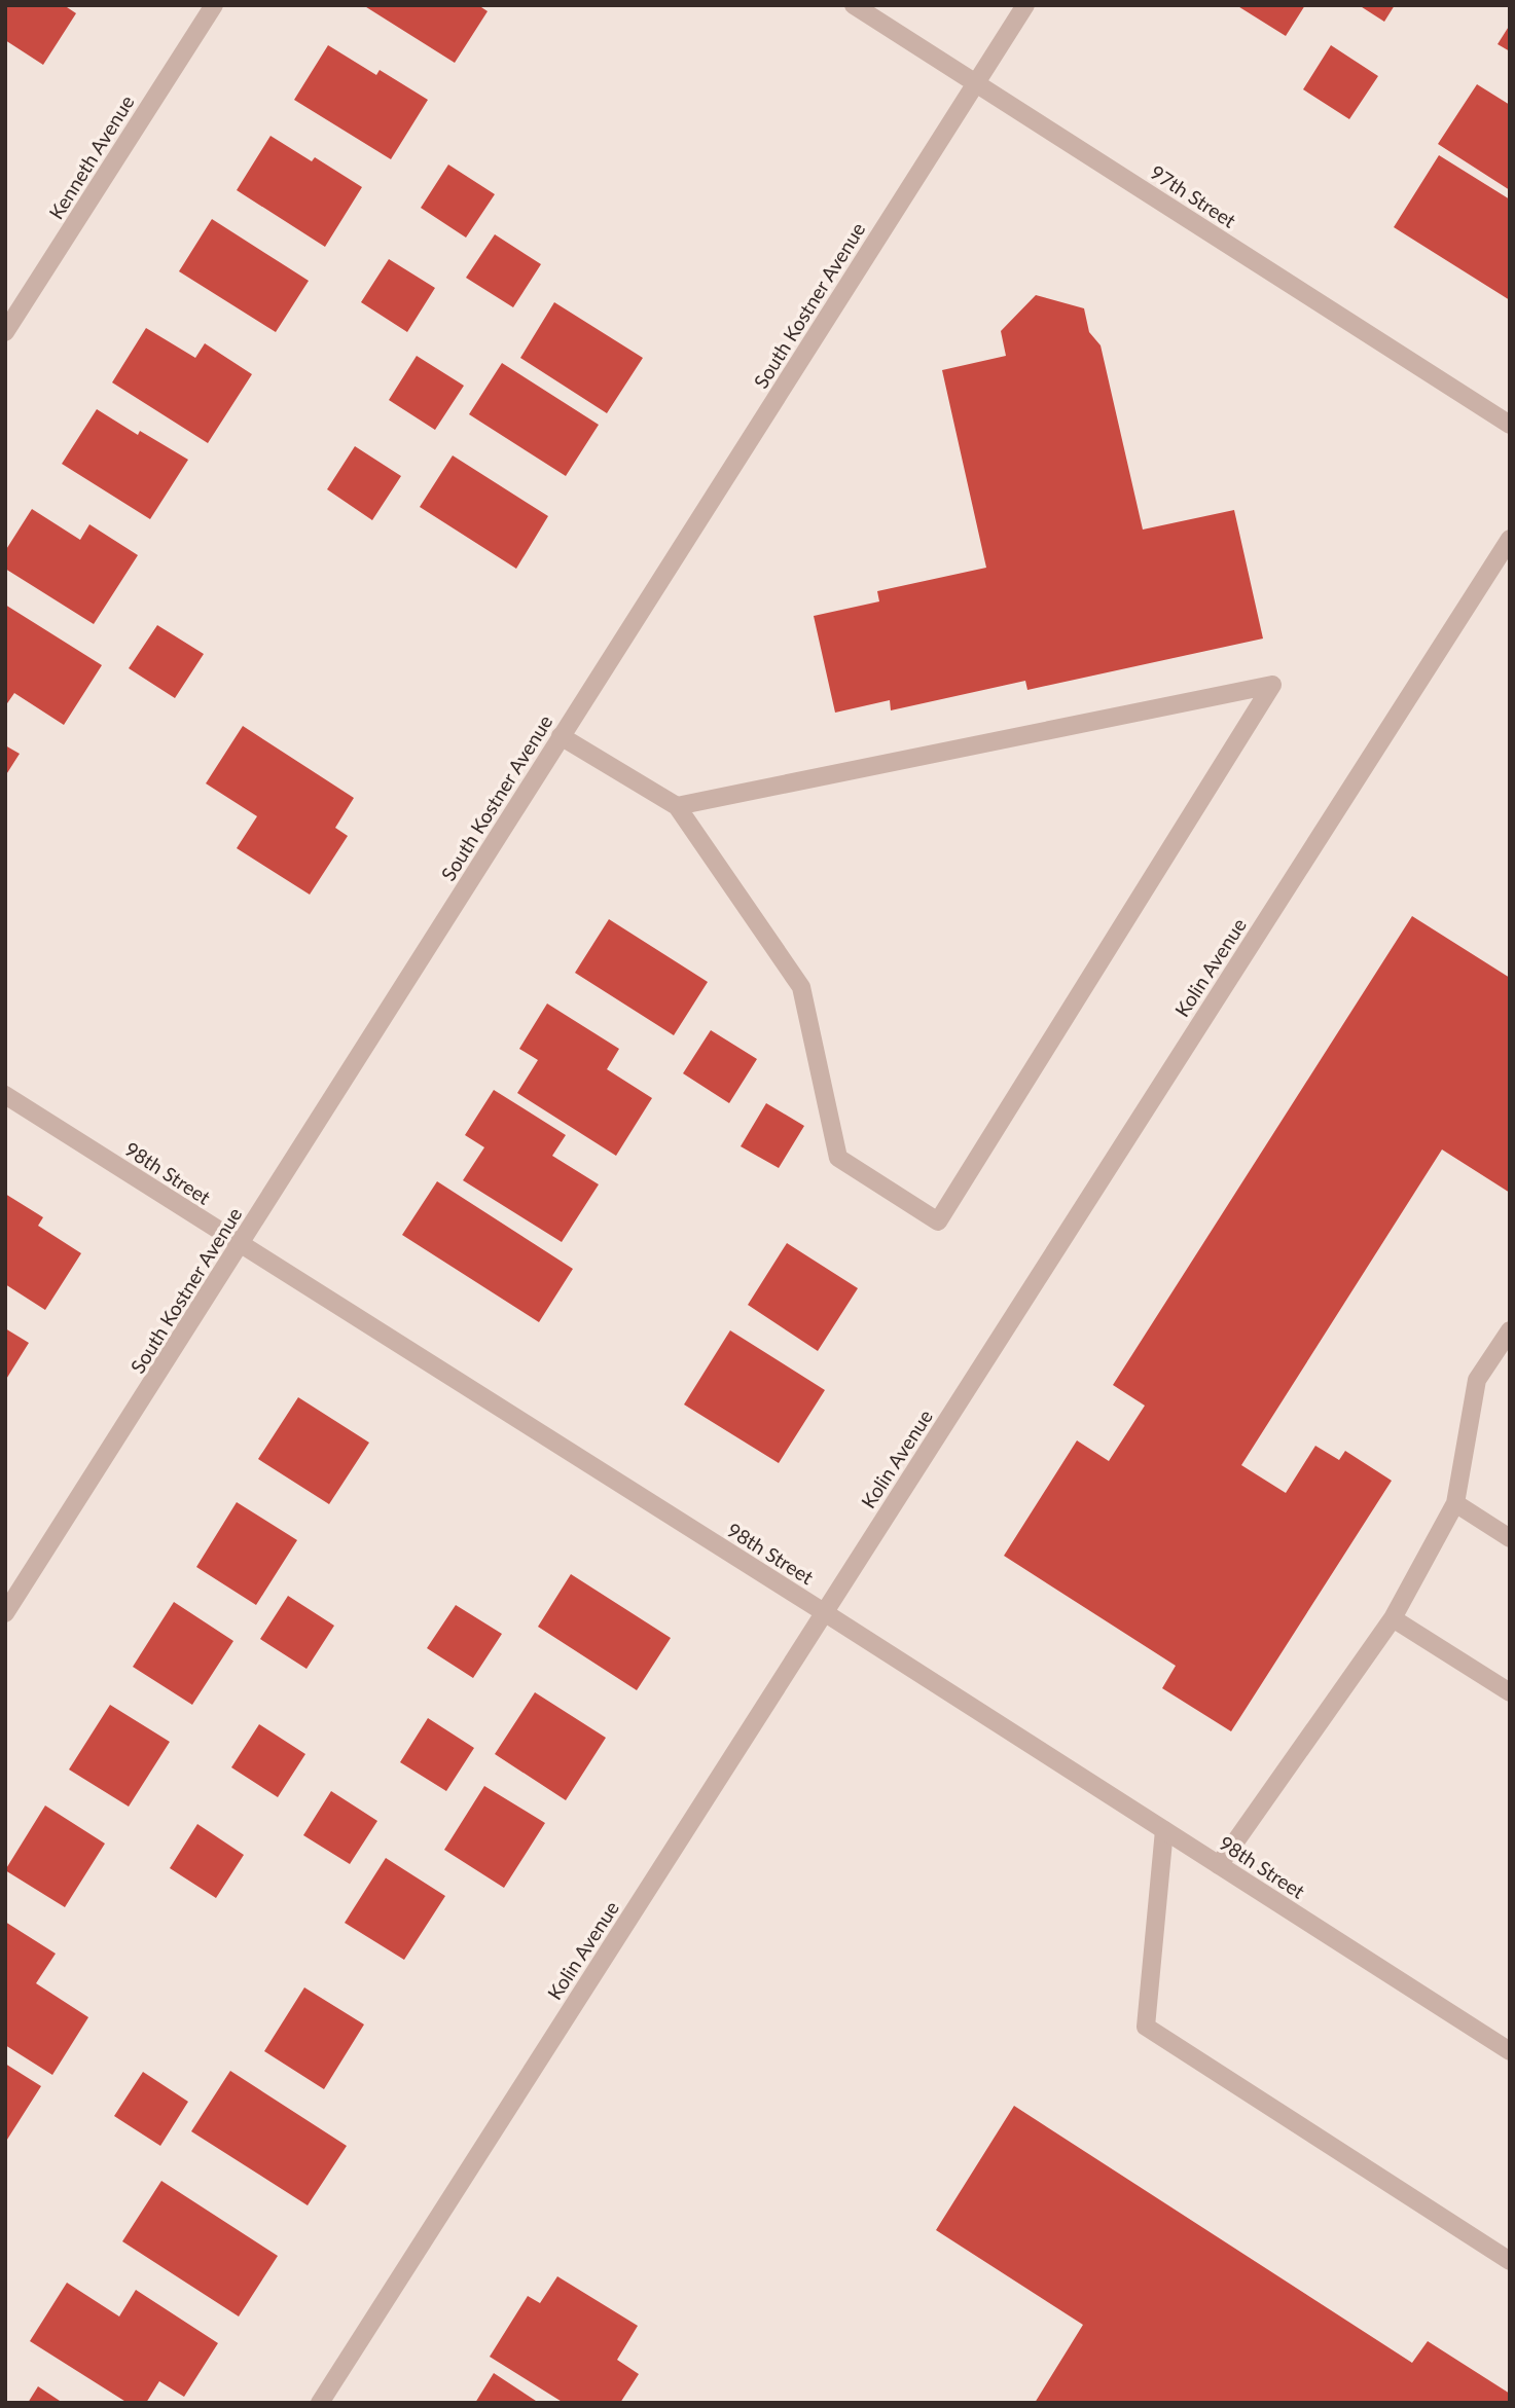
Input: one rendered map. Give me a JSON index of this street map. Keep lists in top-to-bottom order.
{
  "streets": {
    "street": [
      "Kenneth Avenue",
      "97th Street",
      "South Kostner Avenue",
      "Kolin Avenue",
      "98th Street"
    ]
  },
  "crossings": [
    ["97th Street", "South Kostner Avenue"],
    ["South Kostner Avenue", "98th Street"],
    ["Kolin Avenue", "98th Street"]
  ]
}
